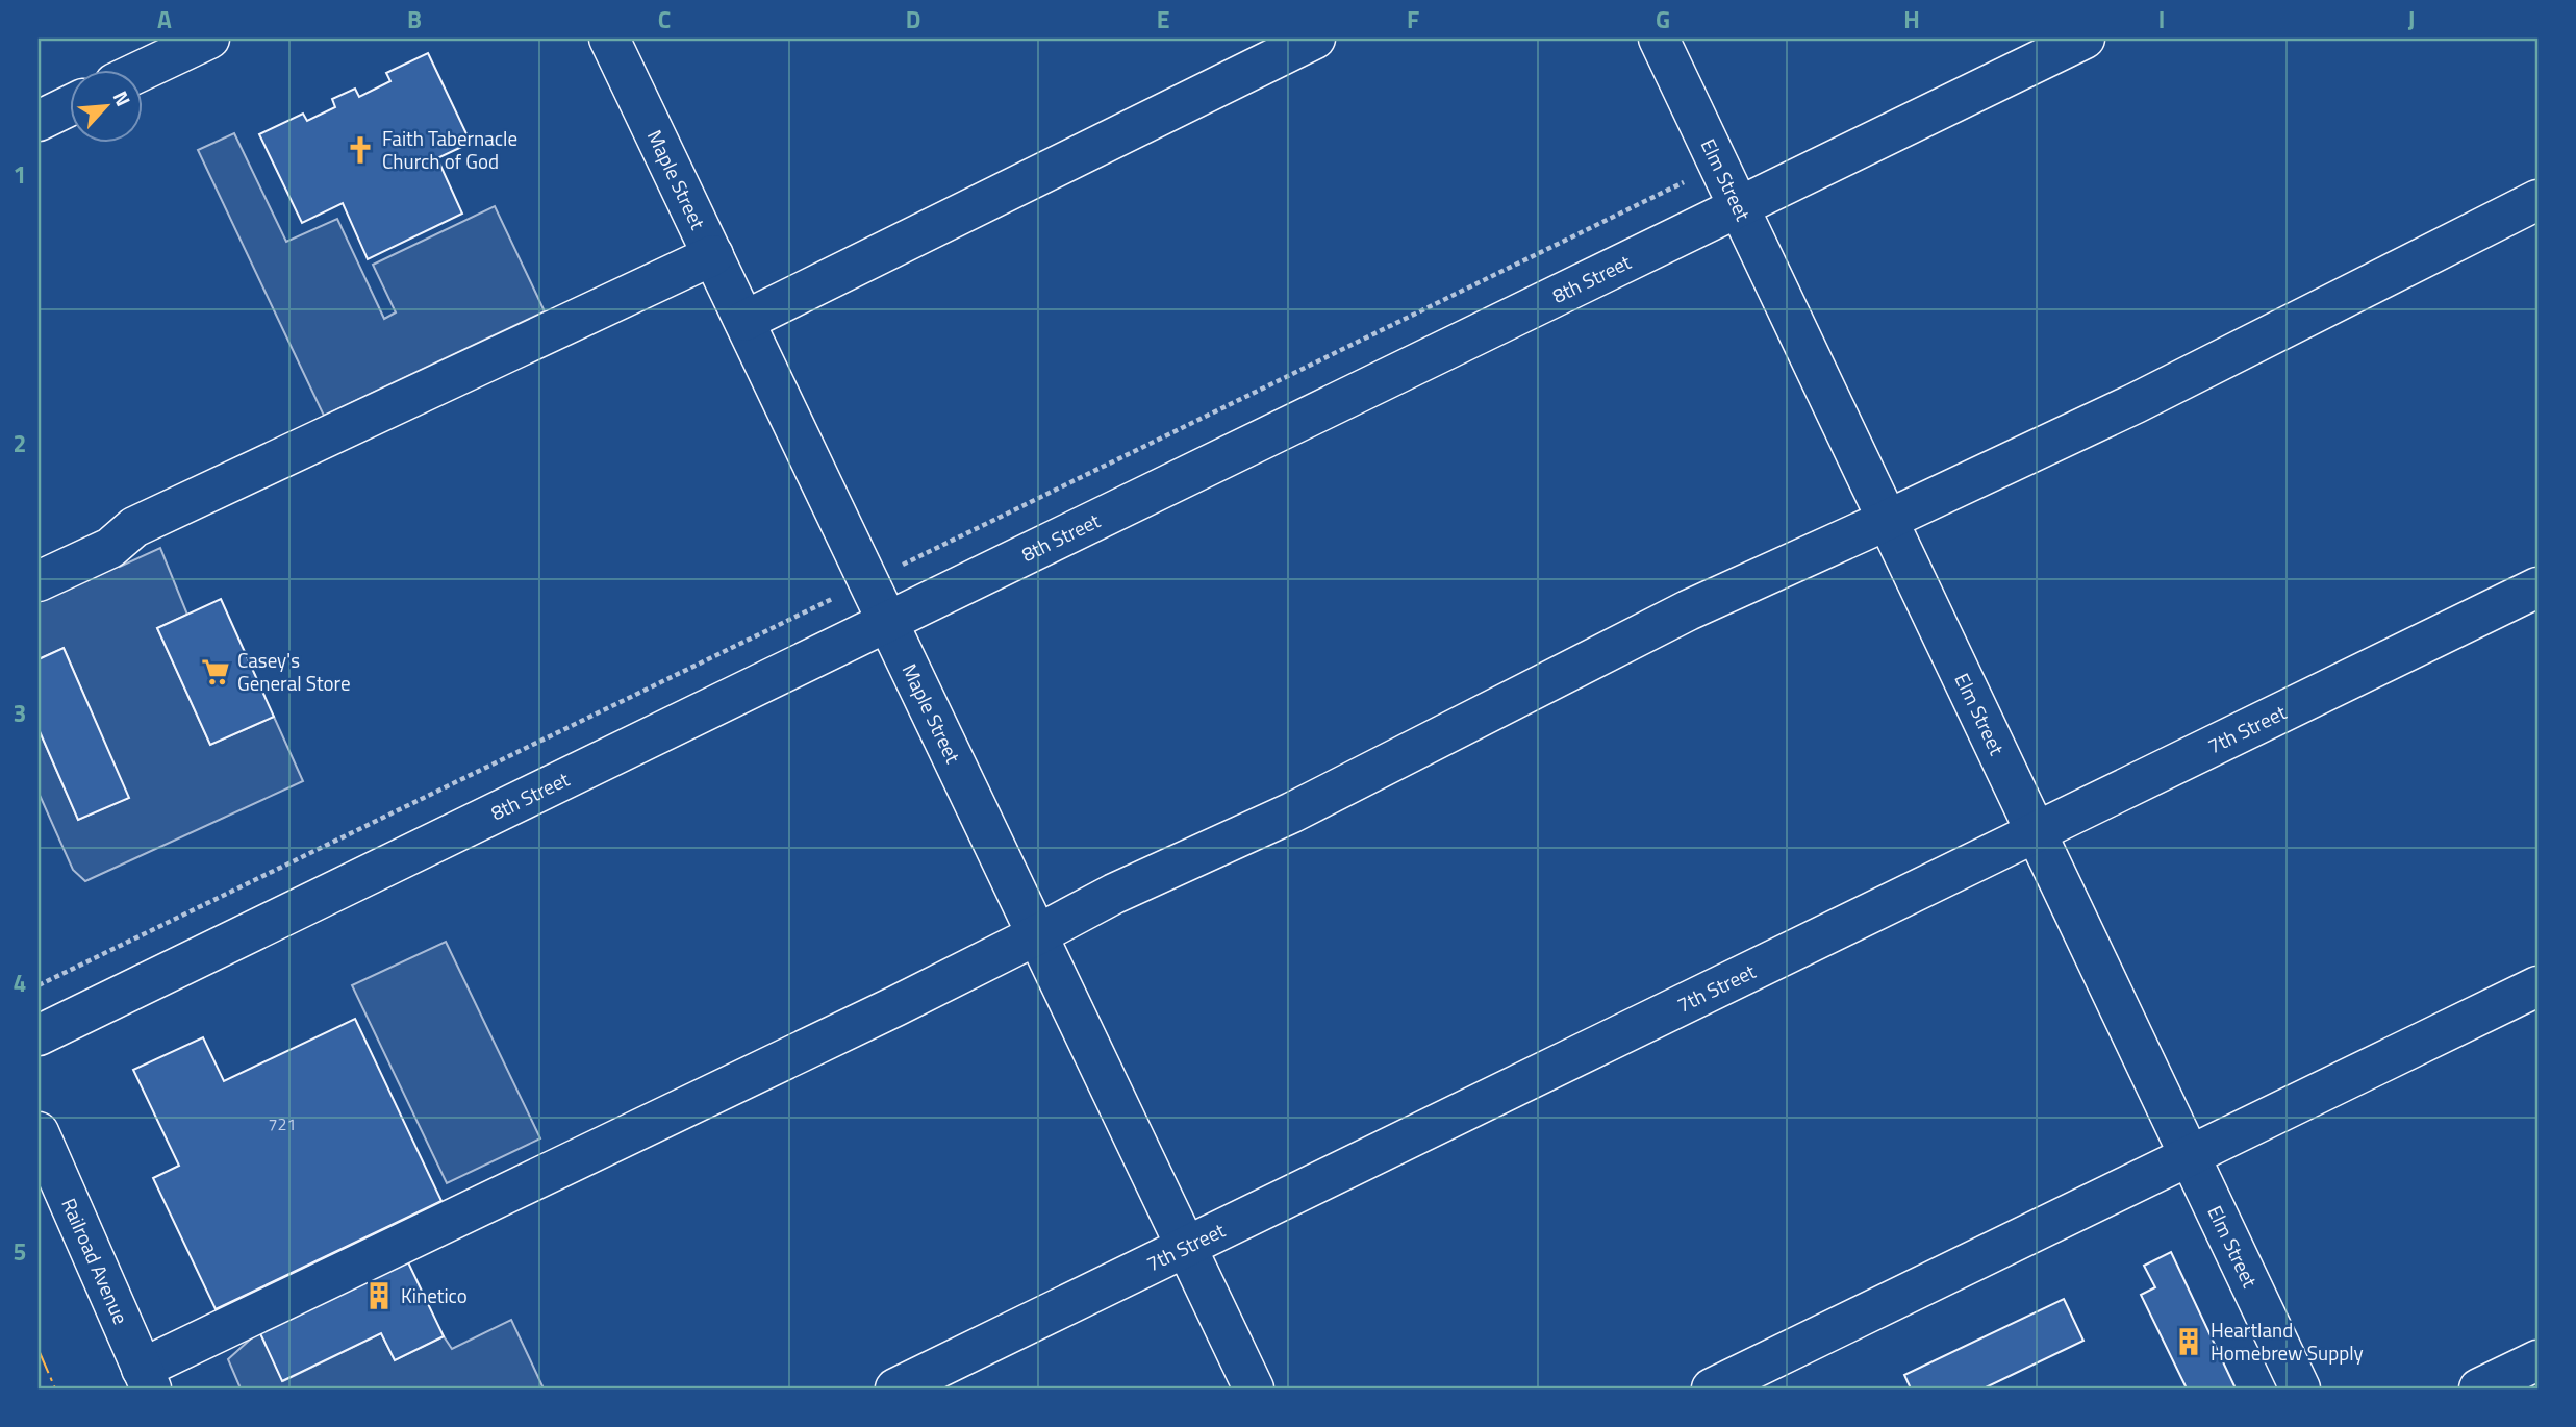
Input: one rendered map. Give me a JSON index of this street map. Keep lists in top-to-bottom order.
{
  "streets": {
    "street": [
      "Maple Street",
      "Elm Street",
      "8th Street",
      "7th Street",
      "Railroad Avenue"
    ]
  },
  "crossings": [
    ["Maple Street", "8th Street"],
    ["Maple Street", "7th Street"],
    ["Elm Street", "8th Street"],
    ["Elm Street", "7th Street"]
  ],
  "places": {
    "church": ["Faith Tabernacle Church of God"],
    "supermarket": ["Casey's General Store"],
    "building": ["Kinetico", "Heartland Homebrew Supply"]
  },
  "house_numbers": ["721"],
  "north": "top right",
  "grid": {
    "columns": [
      "A",
      "B",
      "C",
      "D",
      "E",
      "F",
      "G",
      "H",
      "I",
      "J"
    ],
    "rows": [
      "1",
      "2",
      "3",
      "4",
      "5"
    ]
  }
}
